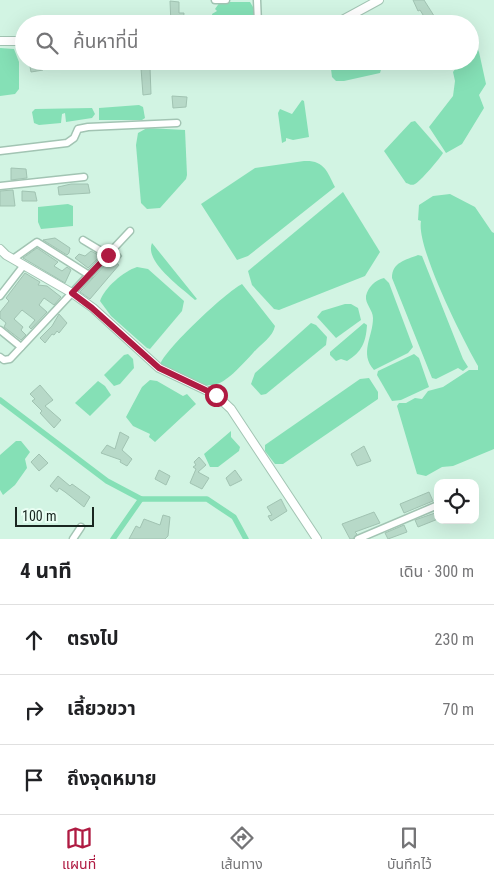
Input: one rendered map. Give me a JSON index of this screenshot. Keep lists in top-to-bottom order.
{
  "scale_bar": "100 m",
  "page": {
    "search": "ค้นหาที่นี่",
    "scale": "100 m",
    "heading": ["4 นาที", "เดิน · 300 m"],
    "list": [
      ["ตรงไป", "230 m"],
      ["เลี้ยวขวา", "70 m"],
      "ถึงจุดหมาย"
    ],
    "nav": ["แผนที่", "เส้นทาง", "บันทึกไว้"]
  }
}
